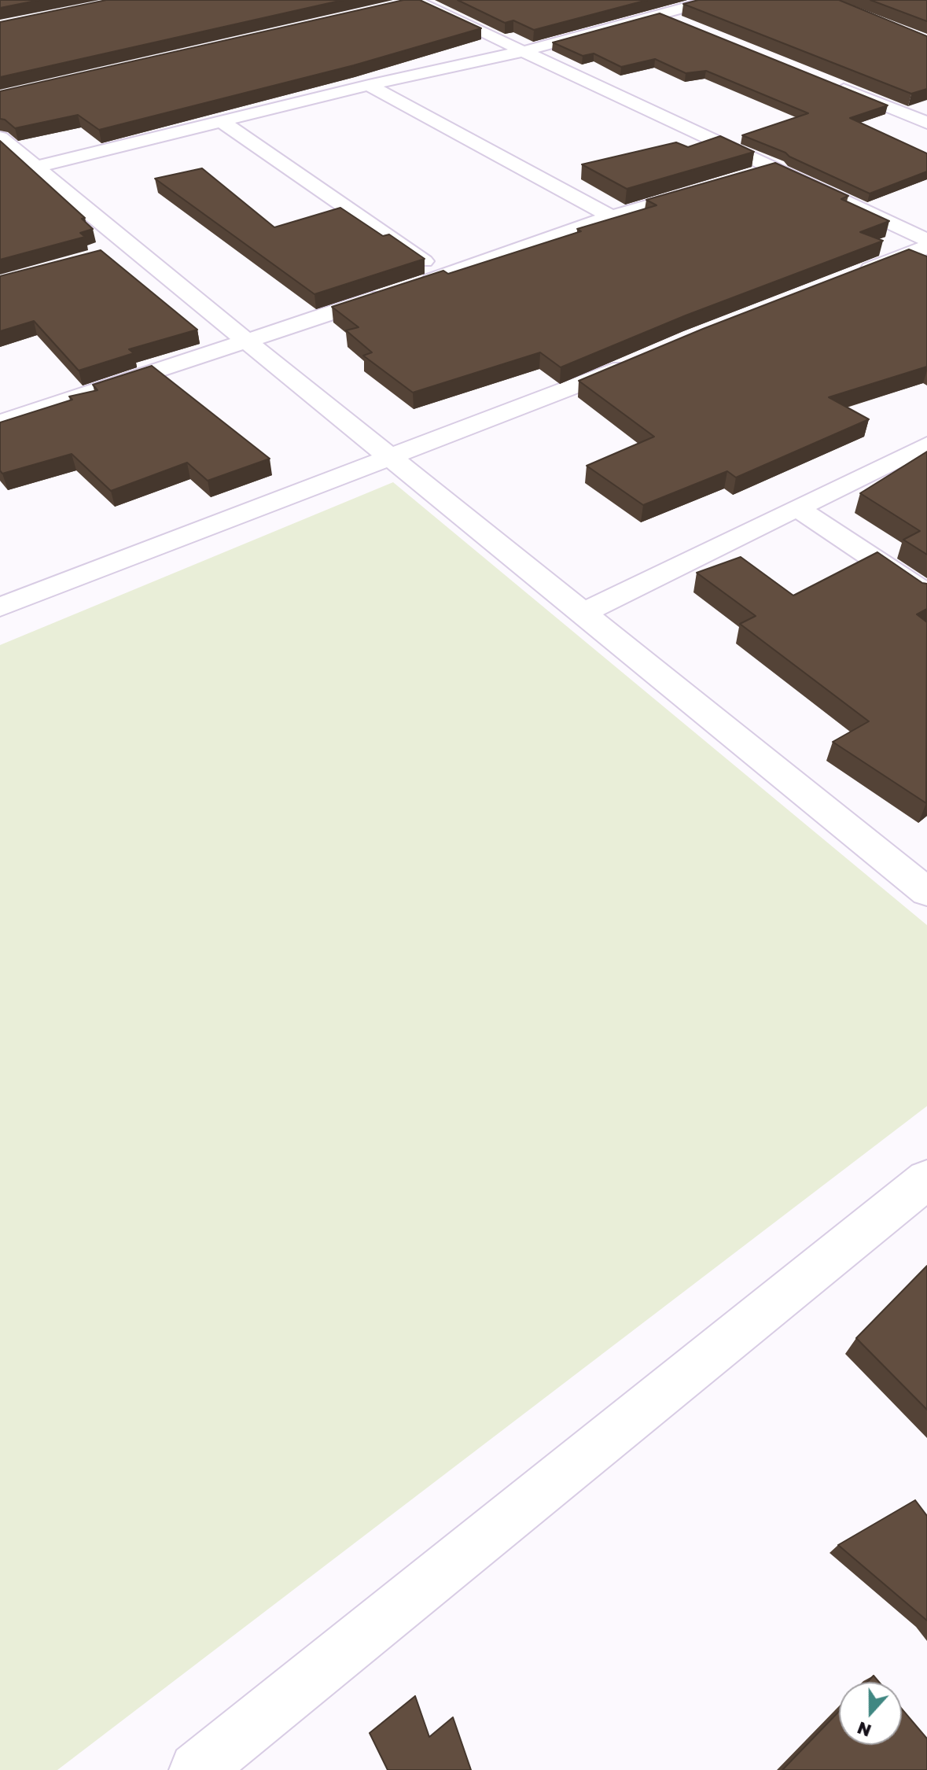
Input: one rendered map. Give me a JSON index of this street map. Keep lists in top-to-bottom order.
{
  "north": "bottom"
}
